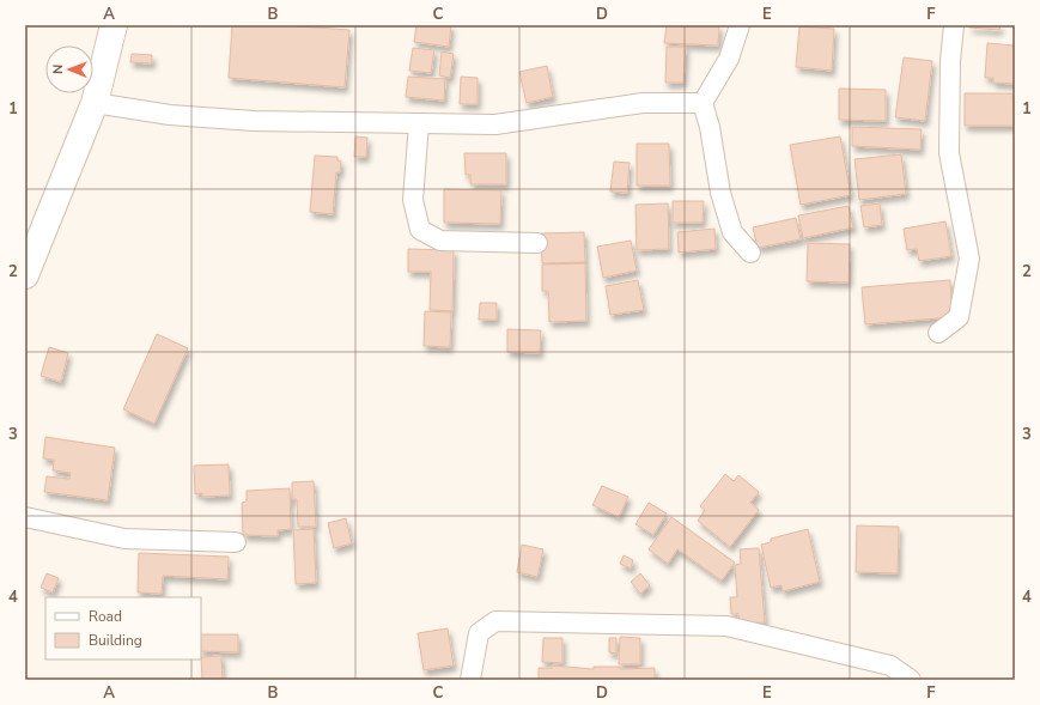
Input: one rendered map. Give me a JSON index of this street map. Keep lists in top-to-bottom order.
{
  "legend": ["Road", "Building"],
  "north": "left",
  "grid": {
    "columns": [
      "A",
      "B",
      "C",
      "D",
      "E",
      "F"
    ],
    "rows": [
      "1",
      "2",
      "3",
      "4"
    ]
  }
}
